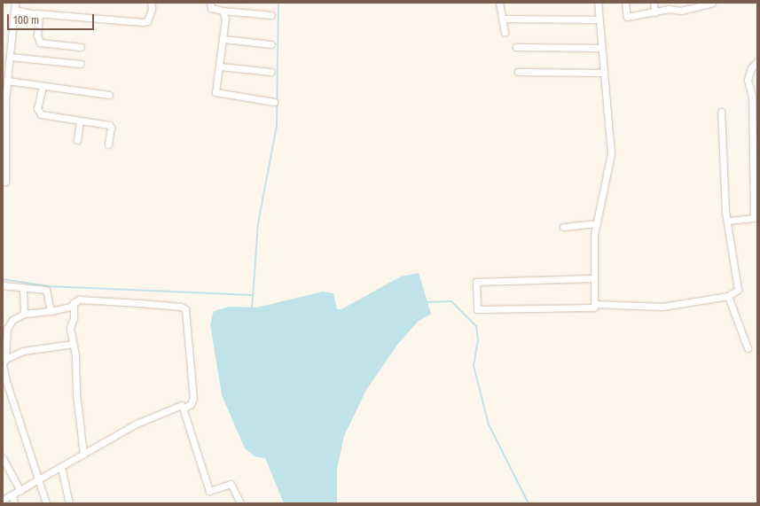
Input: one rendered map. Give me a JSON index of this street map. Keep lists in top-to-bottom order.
{
  "scale_bar": "100 m"
}
